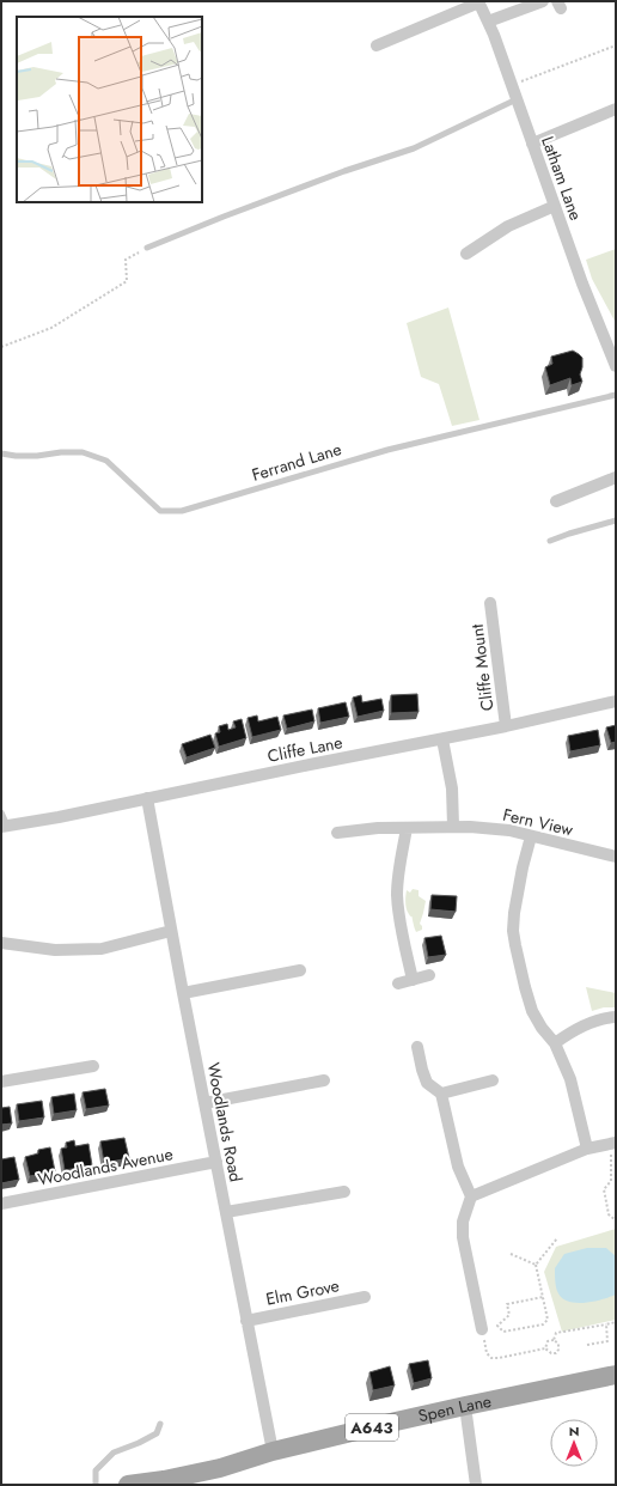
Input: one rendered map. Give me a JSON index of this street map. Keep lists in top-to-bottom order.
{
  "streets": {
    "main road": ["Spen Lane", "A643"],
    "street": [
      "Latham Lane",
      "Cliffe Mount",
      "Cliffe Lane",
      "Fern View",
      "Woodlands Road",
      "Woodlands Avenue",
      "Elm Grove"
    ],
    "lane": ["Ferrand Lane"]
  },
  "crossings": [
    ["Cliffe Mount", "Cliffe Lane"],
    ["Cliffe Lane", "Woodlands Road"],
    ["Woodlands Road", "Woodlands Avenue"],
    ["Woodlands Road", "Elm Grove"],
    ["Woodlands Road", "Spen Lane"]
  ],
  "north": "top"
}
